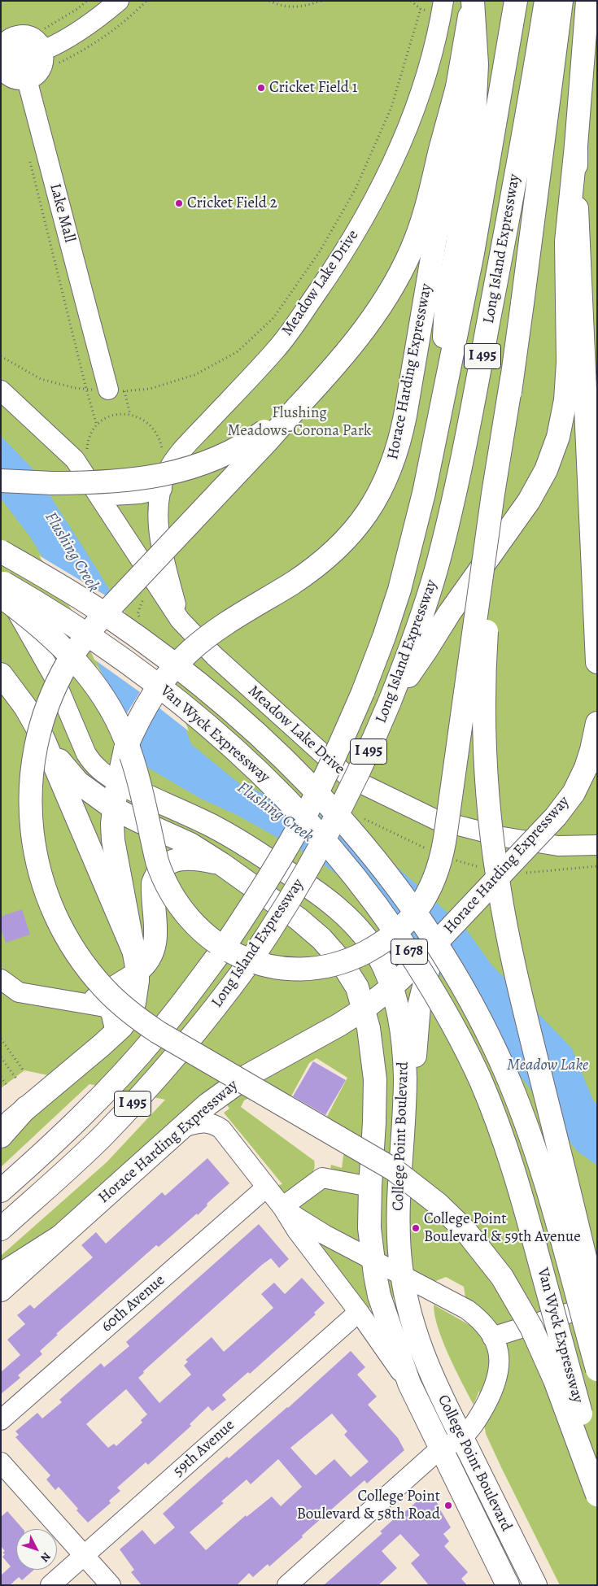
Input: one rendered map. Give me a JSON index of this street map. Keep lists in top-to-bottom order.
{
  "streets": {
    "main road": [
      "Long Island Expressway",
      "I 495",
      "Horace Harding Expressway",
      "Van Wyck Expressway",
      "I 678",
      "College Point Boulevard"
    ],
    "street": [
      "Lake Mall",
      "Meadow Lake Drive",
      "60th Avenue",
      "59th Avenue"
    ]
  },
  "crossings": [
    ["Horace Harding Expressway", "College Point Boulevard"],
    ["College Point Boulevard", "60th Avenue"],
    ["College Point Boulevard", "59th Avenue"]
  ],
  "water": ["Flushing Creek", "Meadow Lake"],
  "parks": ["Flushing Meadows-Corona Park"],
  "places": [
    "Cricket Field 1",
    "Cricket Field 2",
    "College Point Boulevard & 59th Avenue",
    "College Point Boulevard & 58th Road"
  ],
  "north": "bottom right"
}
